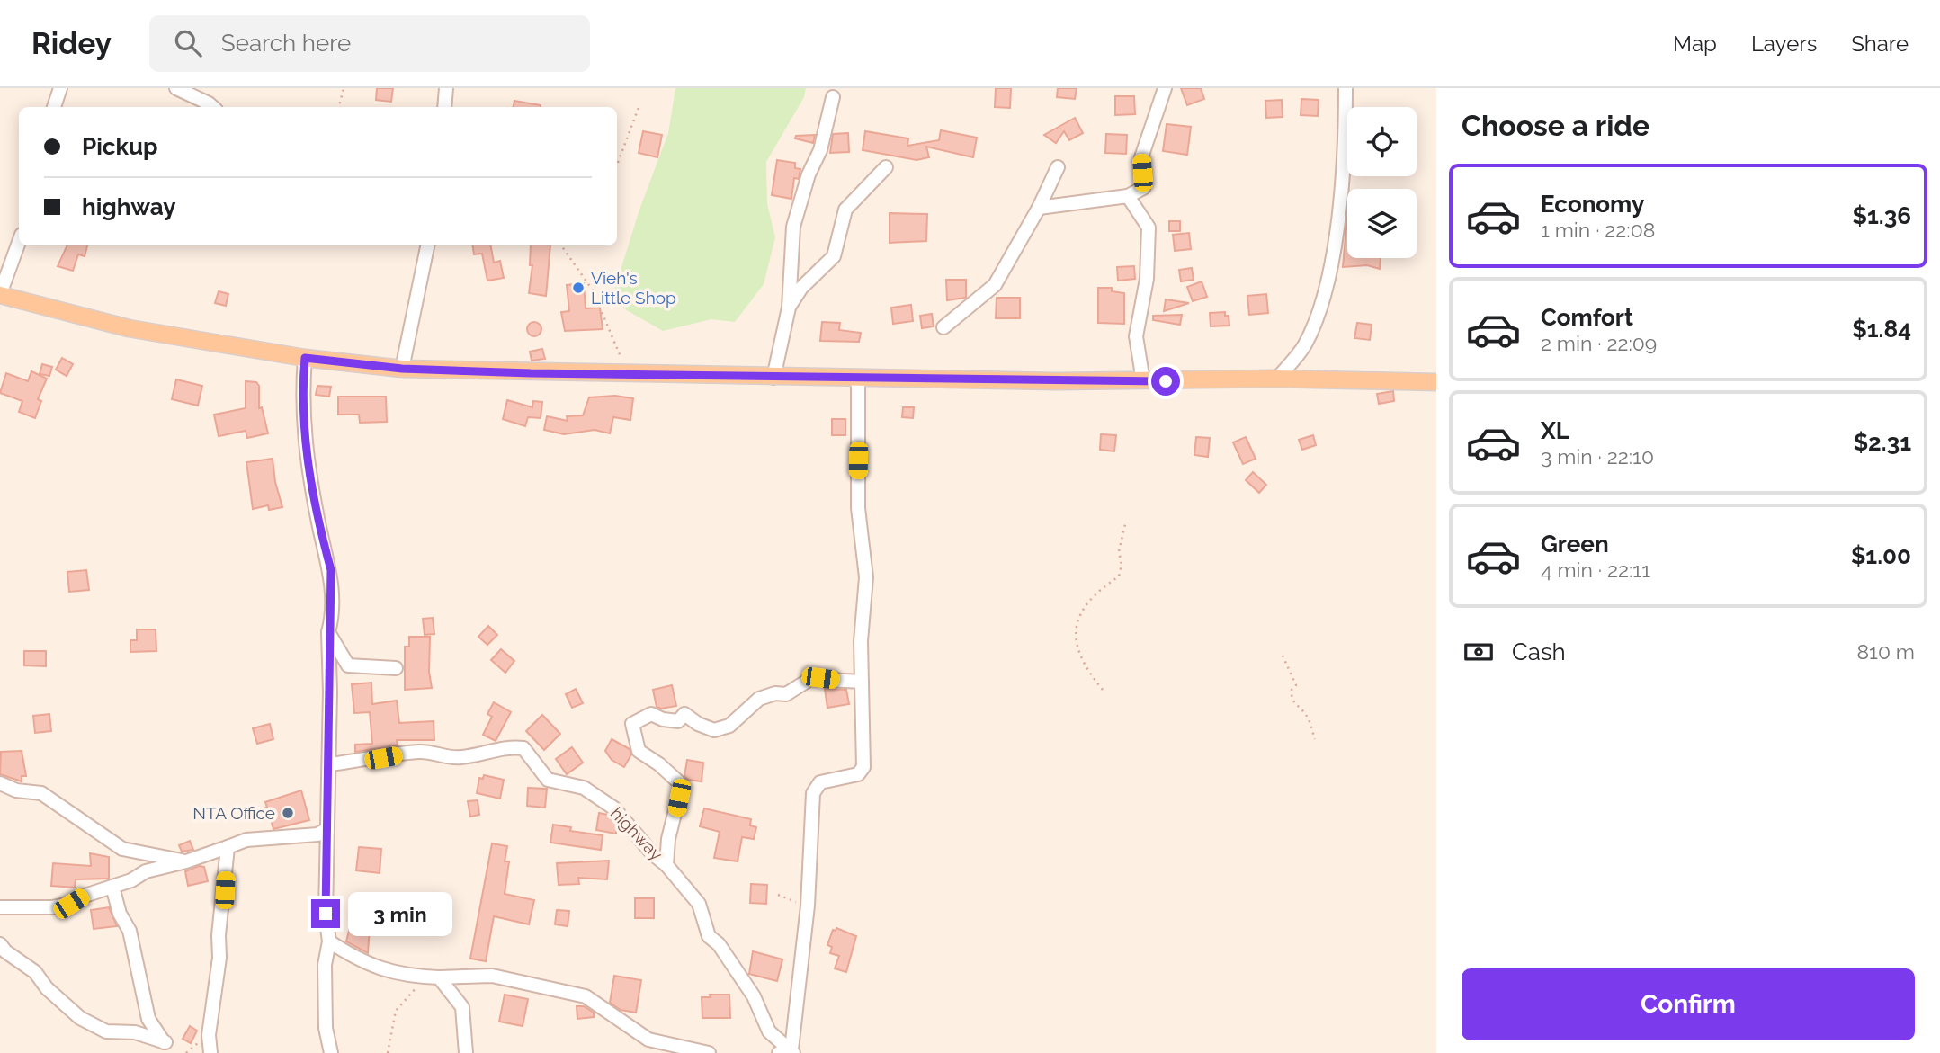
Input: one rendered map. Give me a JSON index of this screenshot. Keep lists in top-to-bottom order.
{
  "streets": {
    "street": ["highway"]
  },
  "places": ["Vieh's Little Shop", "NTA Office"],
  "page": {
    "header": "Ridey",
    "search": "Search here",
    "nav": ["Map", "Layers", "Share"],
    "heading": "Choose a ride",
    "banner": ["Pickup", "highway"],
    "list": [
      {
        "name": "Economy",
        "note": "1 min · 22:08",
        "value": "$1.36"
      },
      {
        "name": "Comfort",
        "note": "2 min · 22:09",
        "value": "$1.84"
      },
      {
        "name": "XL",
        "note": "3 min · 22:10",
        "value": "$2.31"
      },
      {
        "name": "Green",
        "note": "4 min · 22:11",
        "value": "$1.00"
      }
    ],
    "pay": ["Cash", "810 m"],
    "bubble": "3 min",
    "buttons": "Confirm"
  }
}
